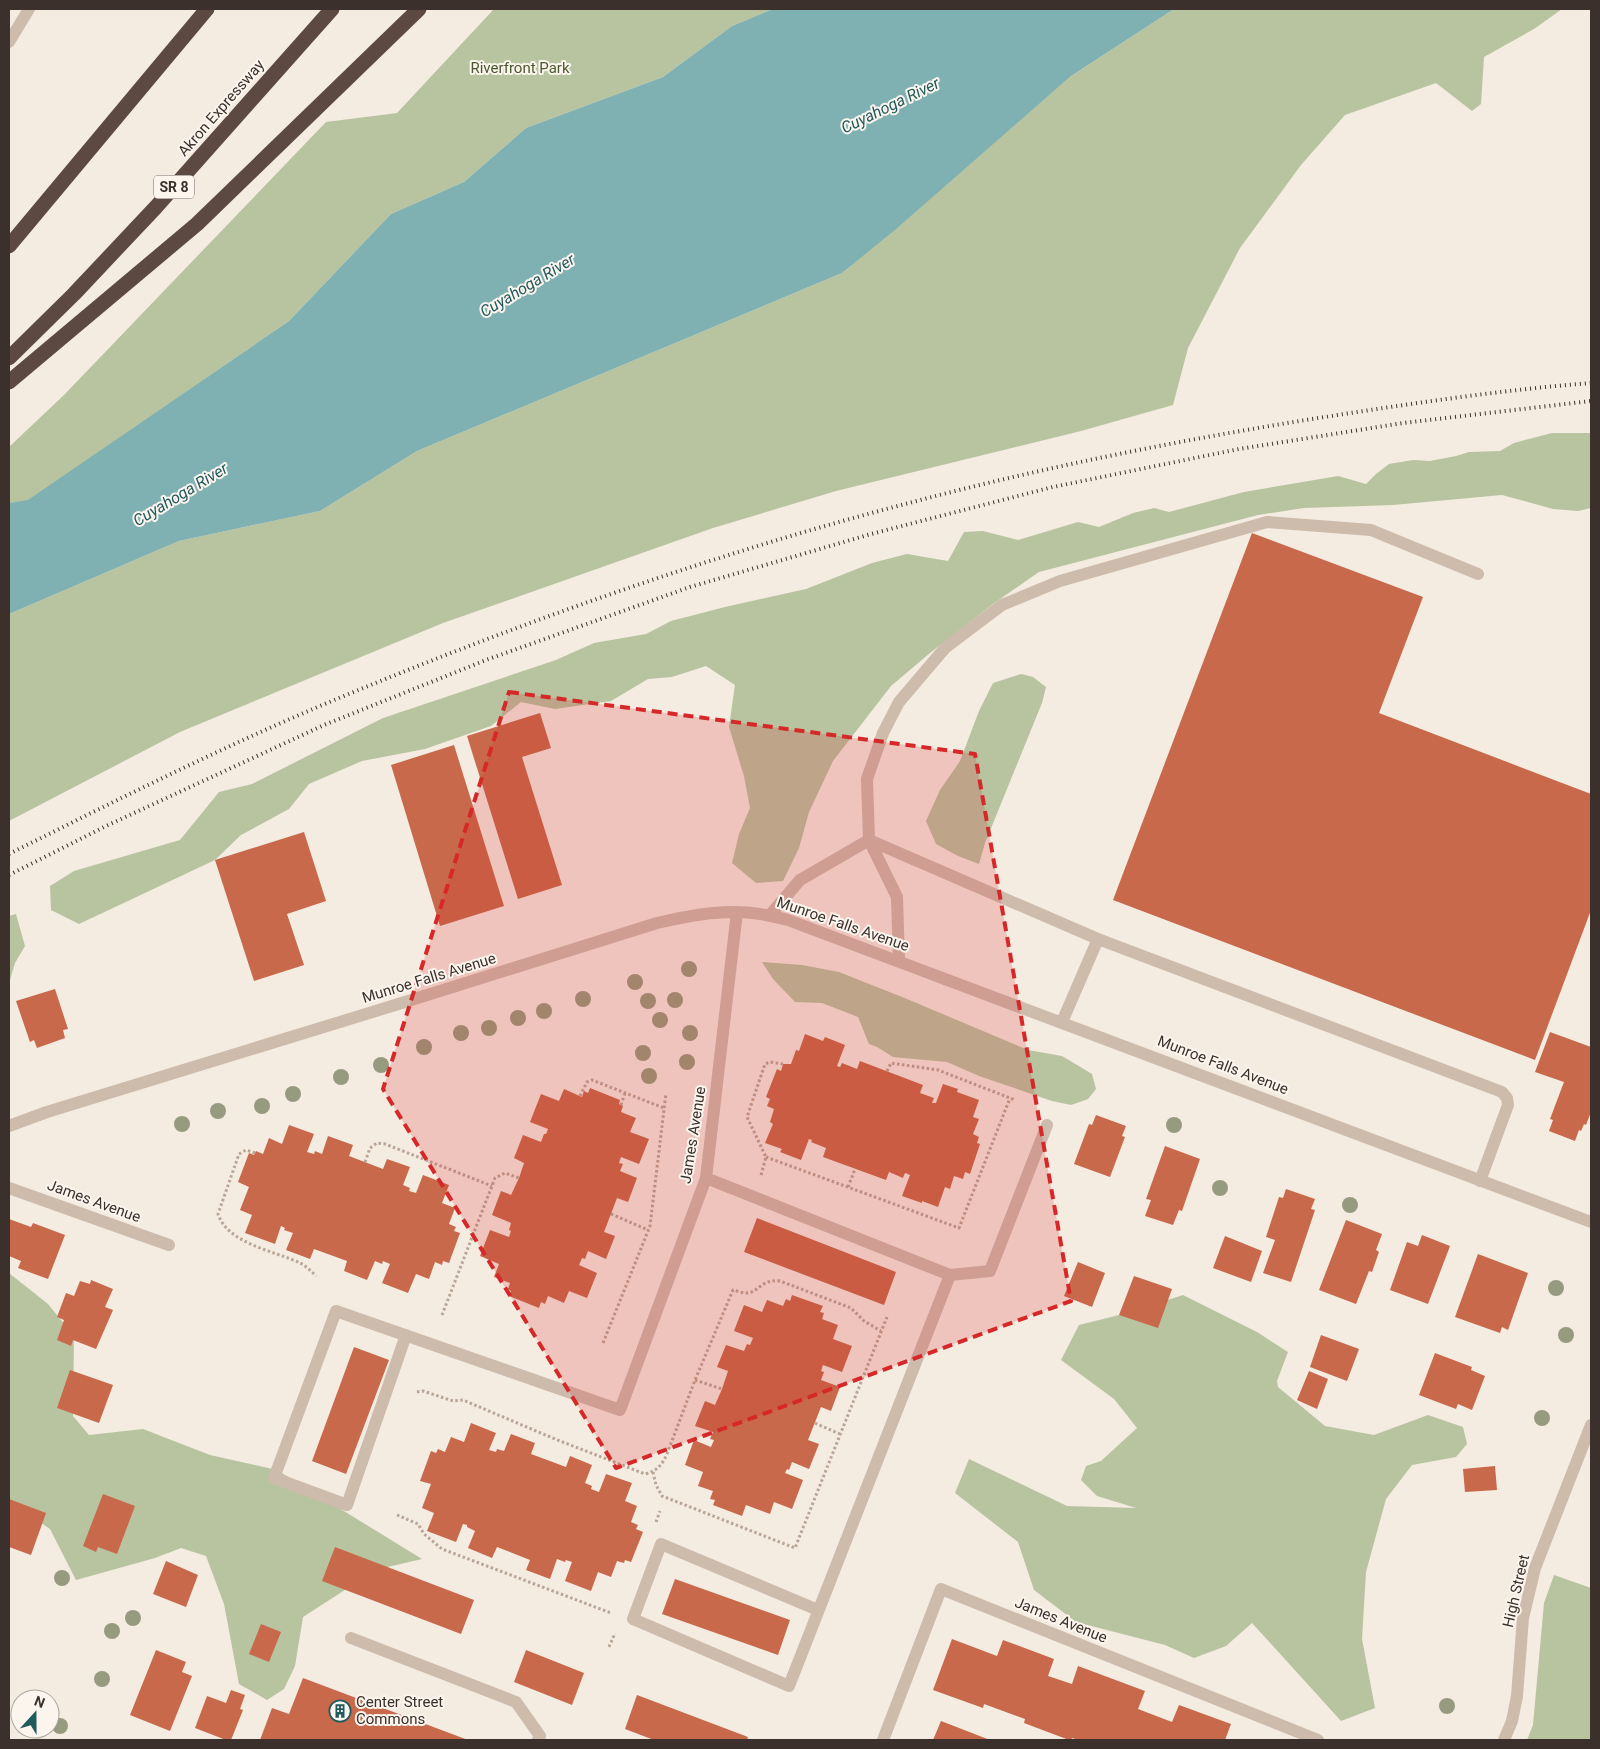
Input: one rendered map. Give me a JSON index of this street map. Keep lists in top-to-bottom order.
{
  "streets": {
    "highway": ["Akron Expressway", "SR 8"],
    "street": ["Munroe Falls Avenue", "James Avenue", "High Street"]
  },
  "crossings": [
    ["Munroe Falls Avenue", "James Avenue"]
  ],
  "water": ["Cuyahoga River"],
  "parks": ["Riverfront Park"],
  "places": {
    "building": ["Center Street Commons"]
  },
  "north": "top"
}
